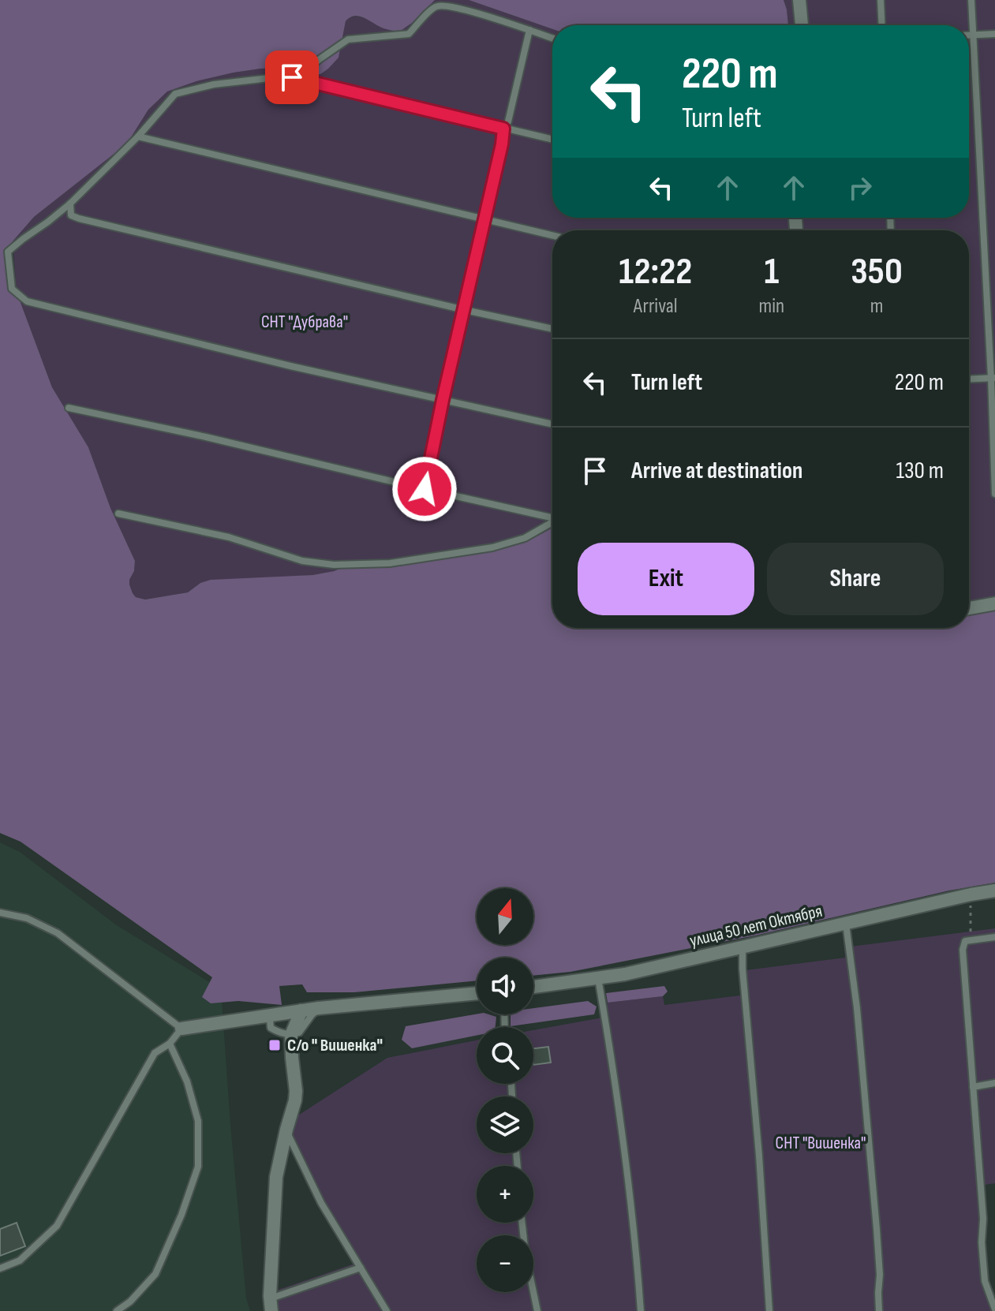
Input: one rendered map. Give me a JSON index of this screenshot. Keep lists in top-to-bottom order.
{
  "streets": {
    "street": ["улица 50 лет Октября"]
  },
  "parks": ["СНТ \"Дубрава\"", "СНТ \"Вишенка\""],
  "places": {
    "transit": ["С/о \" Вишенка\""]
  },
  "north": "top",
  "page": {
    "turn": ["220 m", "Turn left"],
    "eta": [
      "12:22",
      "Arrival",
      "1",
      "min",
      "350",
      "m"
    ],
    "list": [
      {
        "name": "Turn left",
        "value": "220 m"
      },
      {
        "name": "Arrive at destination",
        "value": "130 m"
      }
    ],
    "buttons": ["Exit", "Share"],
    "map_buttons": ["+", "−"]
  }
}
